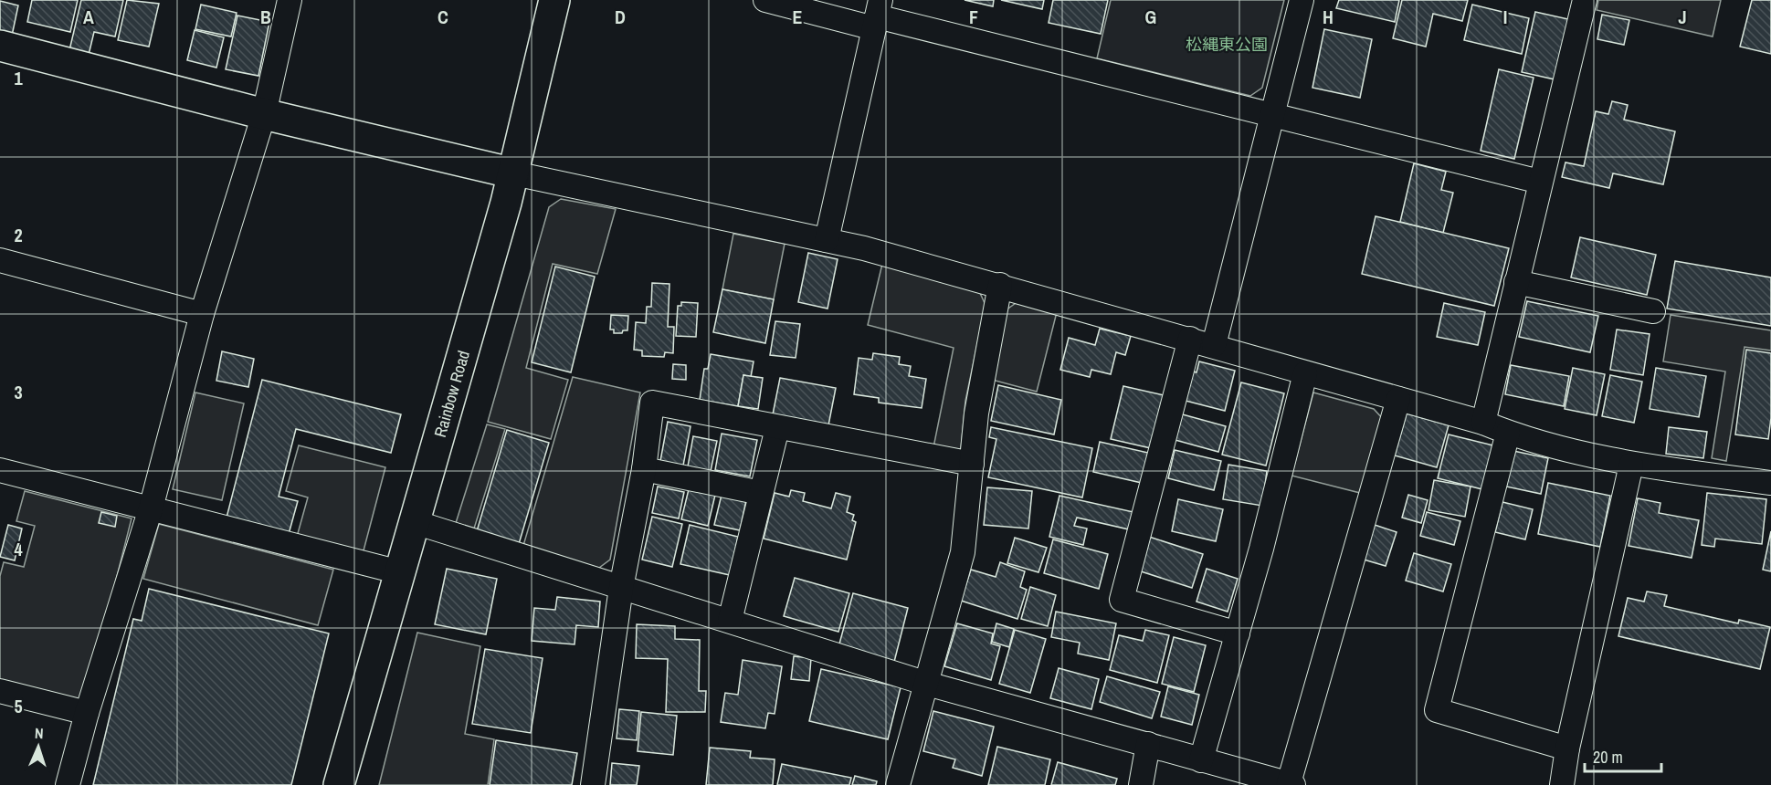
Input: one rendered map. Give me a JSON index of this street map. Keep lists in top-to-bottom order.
{
  "streets": {
    "street": ["Rainbow Road"]
  },
  "parks": ["松縄東公園"],
  "scale_bar": "20 m",
  "north": "top",
  "grid": {
    "columns": [
      "A",
      "B",
      "C",
      "D",
      "E",
      "F",
      "G",
      "H",
      "I",
      "J"
    ],
    "rows": [
      "1",
      "2",
      "3",
      "4",
      "5"
    ]
  }
}
